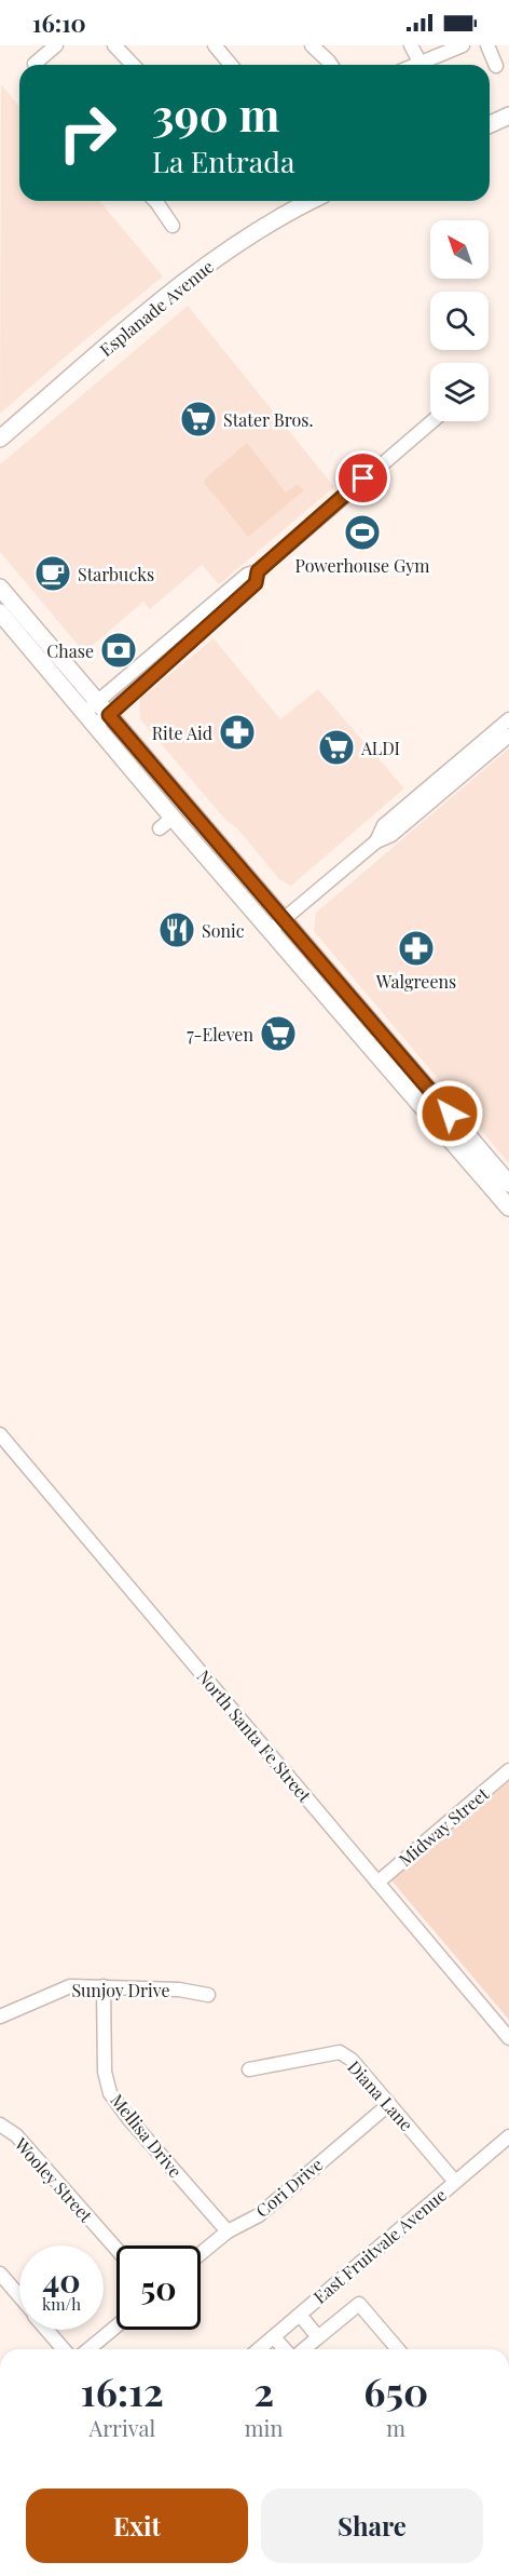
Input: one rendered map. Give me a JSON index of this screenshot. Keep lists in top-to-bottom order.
{
  "streets": {
    "main road": ["Esplanade Avenue"],
    "street": [
      "North Santa Fe Street",
      "Midway Street",
      "Sunjoy Drive",
      "Diana Lane",
      "Mellisa Drive",
      "Wooley Street",
      "Cori Drive",
      "East Fruitvale Avenue"
    ]
  },
  "crossings": [
    ["North Santa Fe Street", "Midway Street"],
    ["Sunjoy Drive", "Mellisa Drive"],
    ["Diana Lane", "Cori Drive"],
    ["Diana Lane", "East Fruitvale Avenue"],
    ["Mellisa Drive", "Cori Drive"]
  ],
  "places": {
    "supermarket": ["Stater Bros.", "ALDI", "7-Eleven"],
    "sports": ["Powerhouse Gym"],
    "cafe": ["Starbucks"],
    "bank": ["Chase"],
    "pharmacy": ["Rite Aid", "Walgreens"],
    "restaurant": ["Sonic"]
  },
  "north": "top left",
  "page": {
    "status": "16:10",
    "turn": ["390 m", "La Entrada"],
    "speed": "40 km/h",
    "limit": "50",
    "eta": [
      "16:12",
      "Arrival",
      "2",
      "min",
      "650",
      "m"
    ],
    "buttons": ["Exit", "Share"]
  }
}
